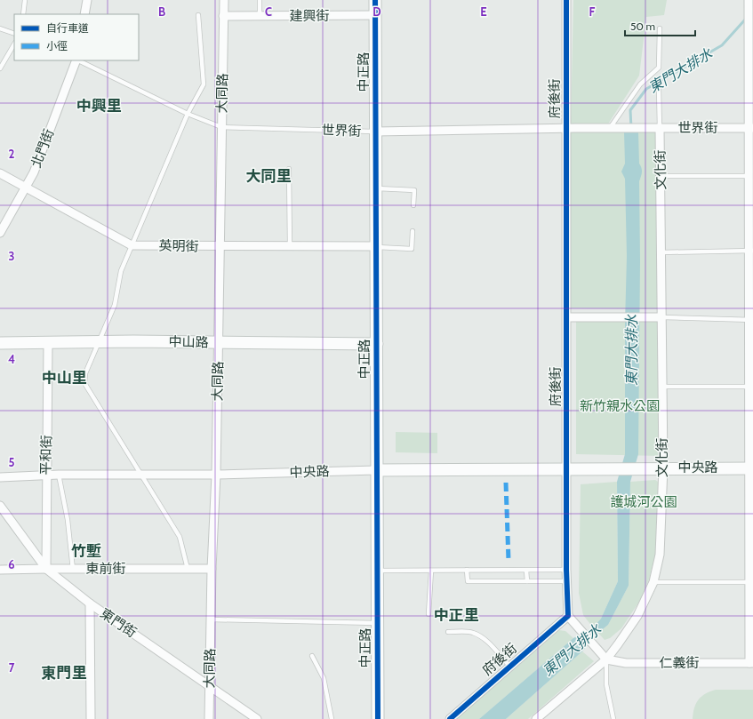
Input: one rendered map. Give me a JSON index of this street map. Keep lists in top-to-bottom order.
{
  "streets": {
    "street": [
      "建興街",
      "中正路",
      "大同路",
      "府後街",
      "世界街",
      "北門街",
      "文化街",
      "英明街",
      "中山路",
      "平和街",
      "中央路",
      "東前街",
      "東門街",
      "仁義街"
    ]
  },
  "crossings": [
    ["建興街", "中正路"],
    ["建興街", "大同路"],
    ["中正路", "世界街"],
    ["中正路", "英明街"],
    ["中正路", "中山路"],
    ["中正路", "中央路"],
    ["大同路", "世界街"],
    ["大同路", "英明街"],
    ["大同路", "中山路"],
    ["大同路", "中央路"],
    ["大同路", "東前街"],
    ["大同路", "東門街"],
    ["府後街", "世界街"],
    ["府後街", "中央路"],
    ["世界街", "文化街"],
    ["北門街", "英明街"],
    ["文化街", "中央路"],
    ["文化街", "仁義街"],
    ["中山路", "平和街"],
    ["平和街", "中央路"],
    ["平和街", "東前街"],
    ["平和街", "東門街"],
    ["東前街", "東門街"]
  ],
  "districts": [
    "中興里",
    "大同里",
    "中山里",
    "竹塹",
    "中正里",
    "東門里"
  ],
  "water": ["東門大排水"],
  "parks": ["新竹親水公園", "護城河公園"],
  "legend": ["自行車道", "小徑"],
  "scale_bar": "50 m",
  "grid": {
    "columns": [
      "B",
      "C",
      "D",
      "E",
      "F"
    ],
    "rows": [
      "2",
      "3",
      "4",
      "5",
      "6",
      "7"
    ]
  }
}
